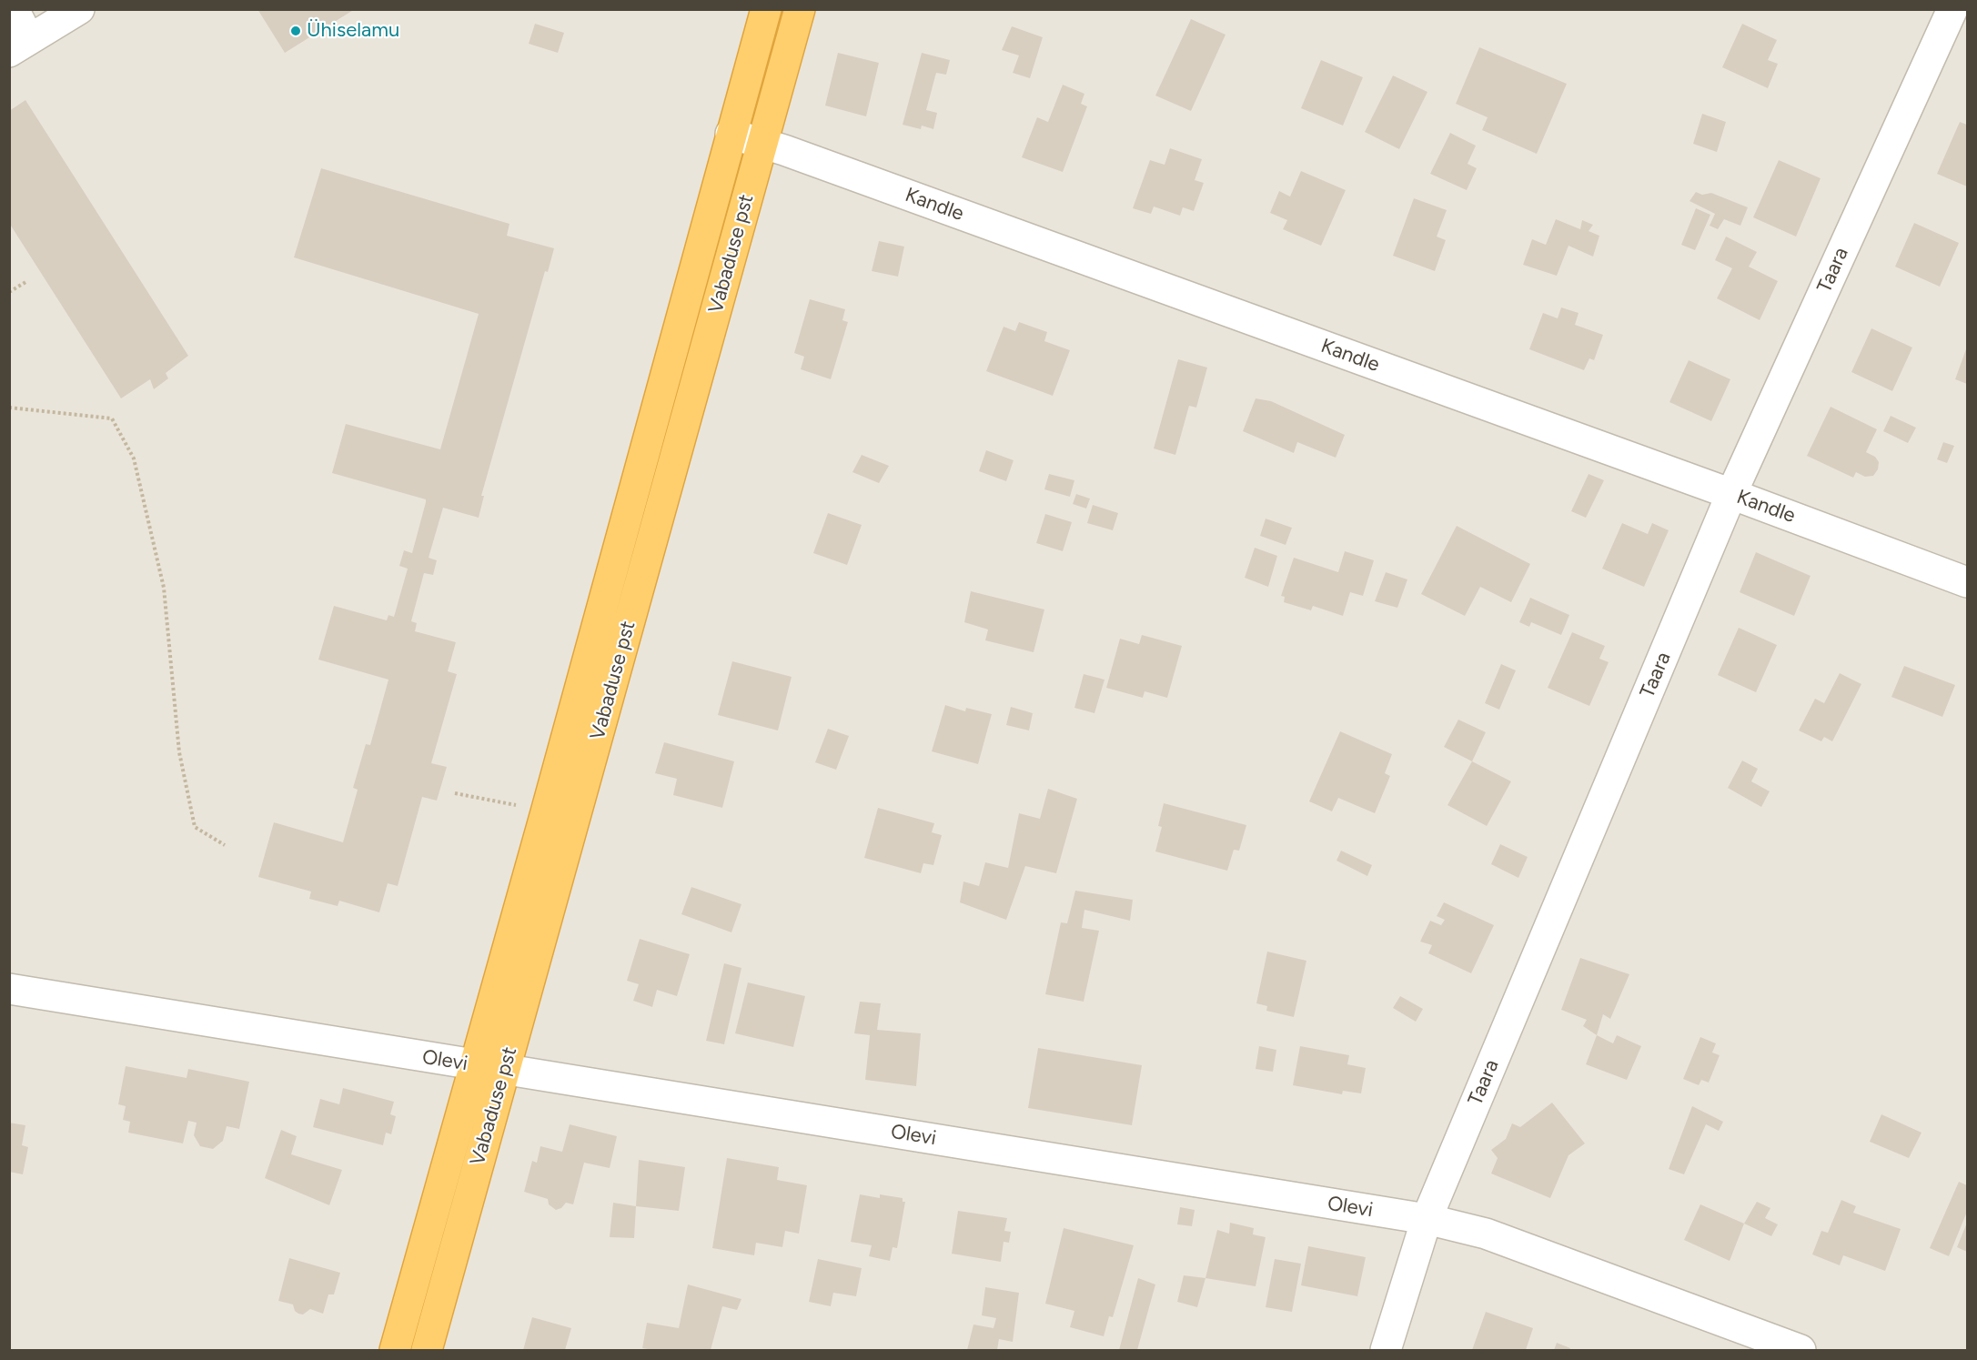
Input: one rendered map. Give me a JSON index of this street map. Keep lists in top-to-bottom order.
{
  "streets": {
    "highway": ["Vabaduse pst"],
    "street": ["Kandle", "Taara", "Olevi"]
  },
  "crossings": [
    ["Kandle", "Vabaduse pst"],
    ["Kandle", "Taara"],
    ["Vabaduse pst", "Olevi"],
    ["Taara", "Olevi"]
  ],
  "places": ["Ühiselamu"]
}
